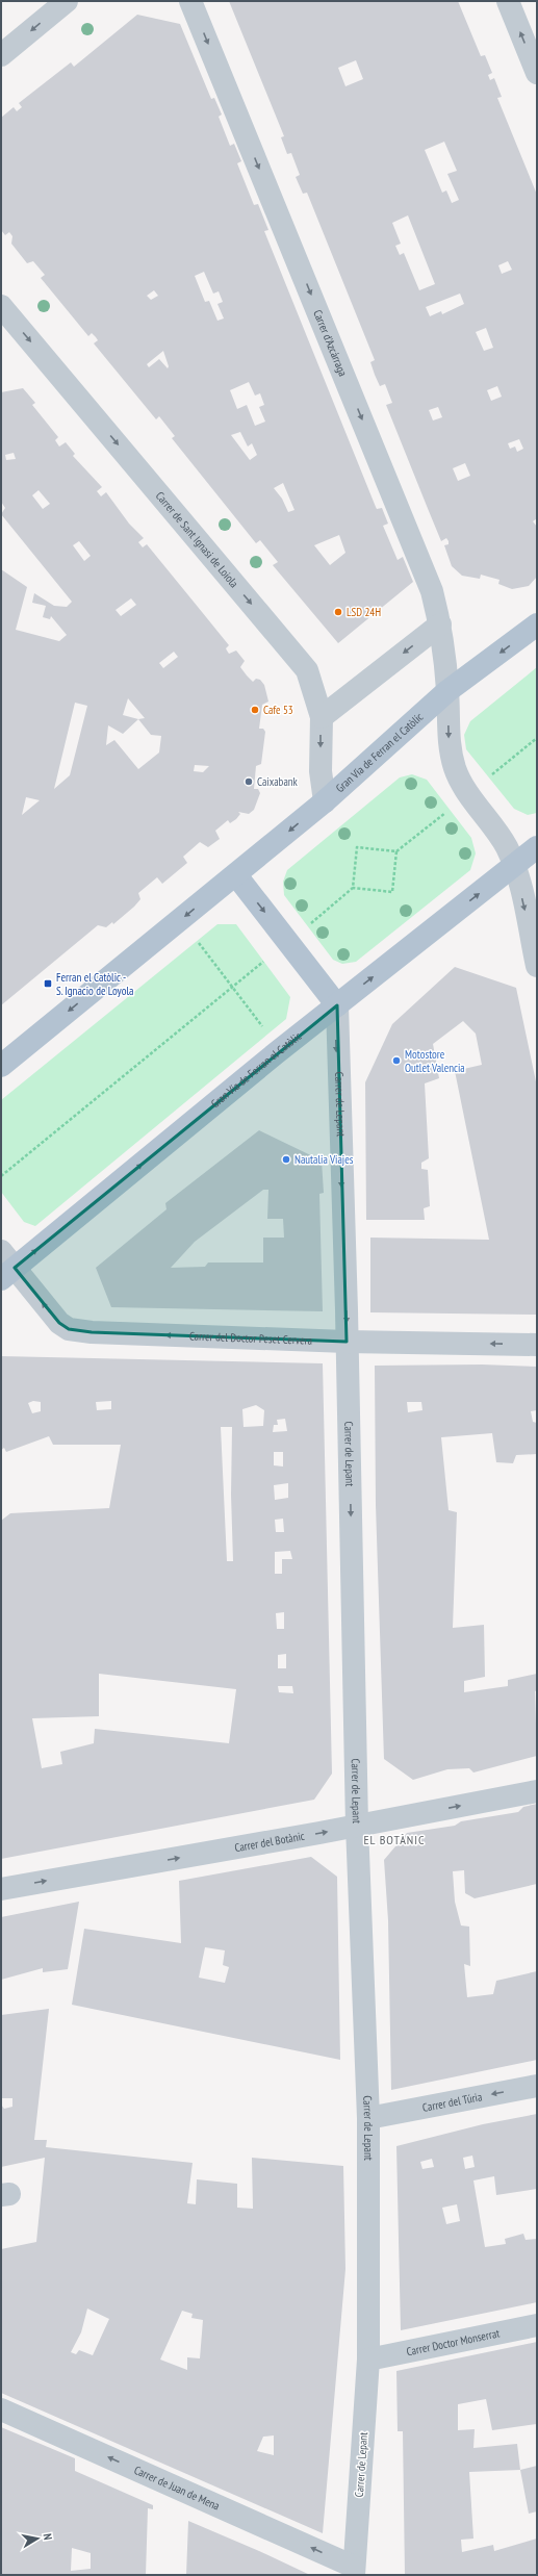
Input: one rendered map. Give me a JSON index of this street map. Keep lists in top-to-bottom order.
{
  "streets": {
    "main road": ["Gran Via de Ferran el Catòlic"],
    "street": [
      "Carrer d'Azcárraga",
      "Carrer de Sant Ignasi de Loiola",
      "Carrer de Lepant",
      "Carrer del Doctor Peset Cervera",
      "Carrer del Botànic",
      "Carrer del Túria",
      "Carrer Doctor Monserrat",
      "Carrer de Juan de Mena"
    ]
  },
  "crossings": [
    ["Carrer d'Azcárraga", "Gran Via de Ferran el Catòlic"],
    ["Carrer de Sant Ignasi de Loiola", "Gran Via de Ferran el Catòlic"],
    ["Gran Via de Ferran el Catòlic", "Carrer de Lepant"],
    ["Gran Via de Ferran el Catòlic", "Carrer del Doctor Peset Cervera"],
    ["Carrer de Lepant", "Carrer del Doctor Peset Cervera"],
    ["Carrer de Lepant", "Carrer del Botànic"],
    ["Carrer de Lepant", "Carrer del Túria"],
    ["Carrer de Lepant", "Carrer Doctor Monserrat"],
    ["Carrer de Lepant", "Carrer de Juan de Mena"]
  ],
  "one_way": [
    "Carrer d'Azcárraga",
    "Carrer de Sant Ignasi de Loiola",
    "Carrer de Lepant",
    "Carrer del Doctor Peset Cervera",
    "Carrer del Botànic",
    "Carrer del Túria",
    "Carrer de Juan de Mena"
  ],
  "districts": ["EL BOTÀNIC"],
  "places": {
    "other": [
      "LSD 24H",
      "Cafe 53",
      "Caixabank",
      "Motostore Outlet Valencia",
      "Nautalia Viajes"
    ],
    "transit": ["Ferran el Catòlic - S. Ignacio de Loyola"]
  },
  "north": "right"
}
